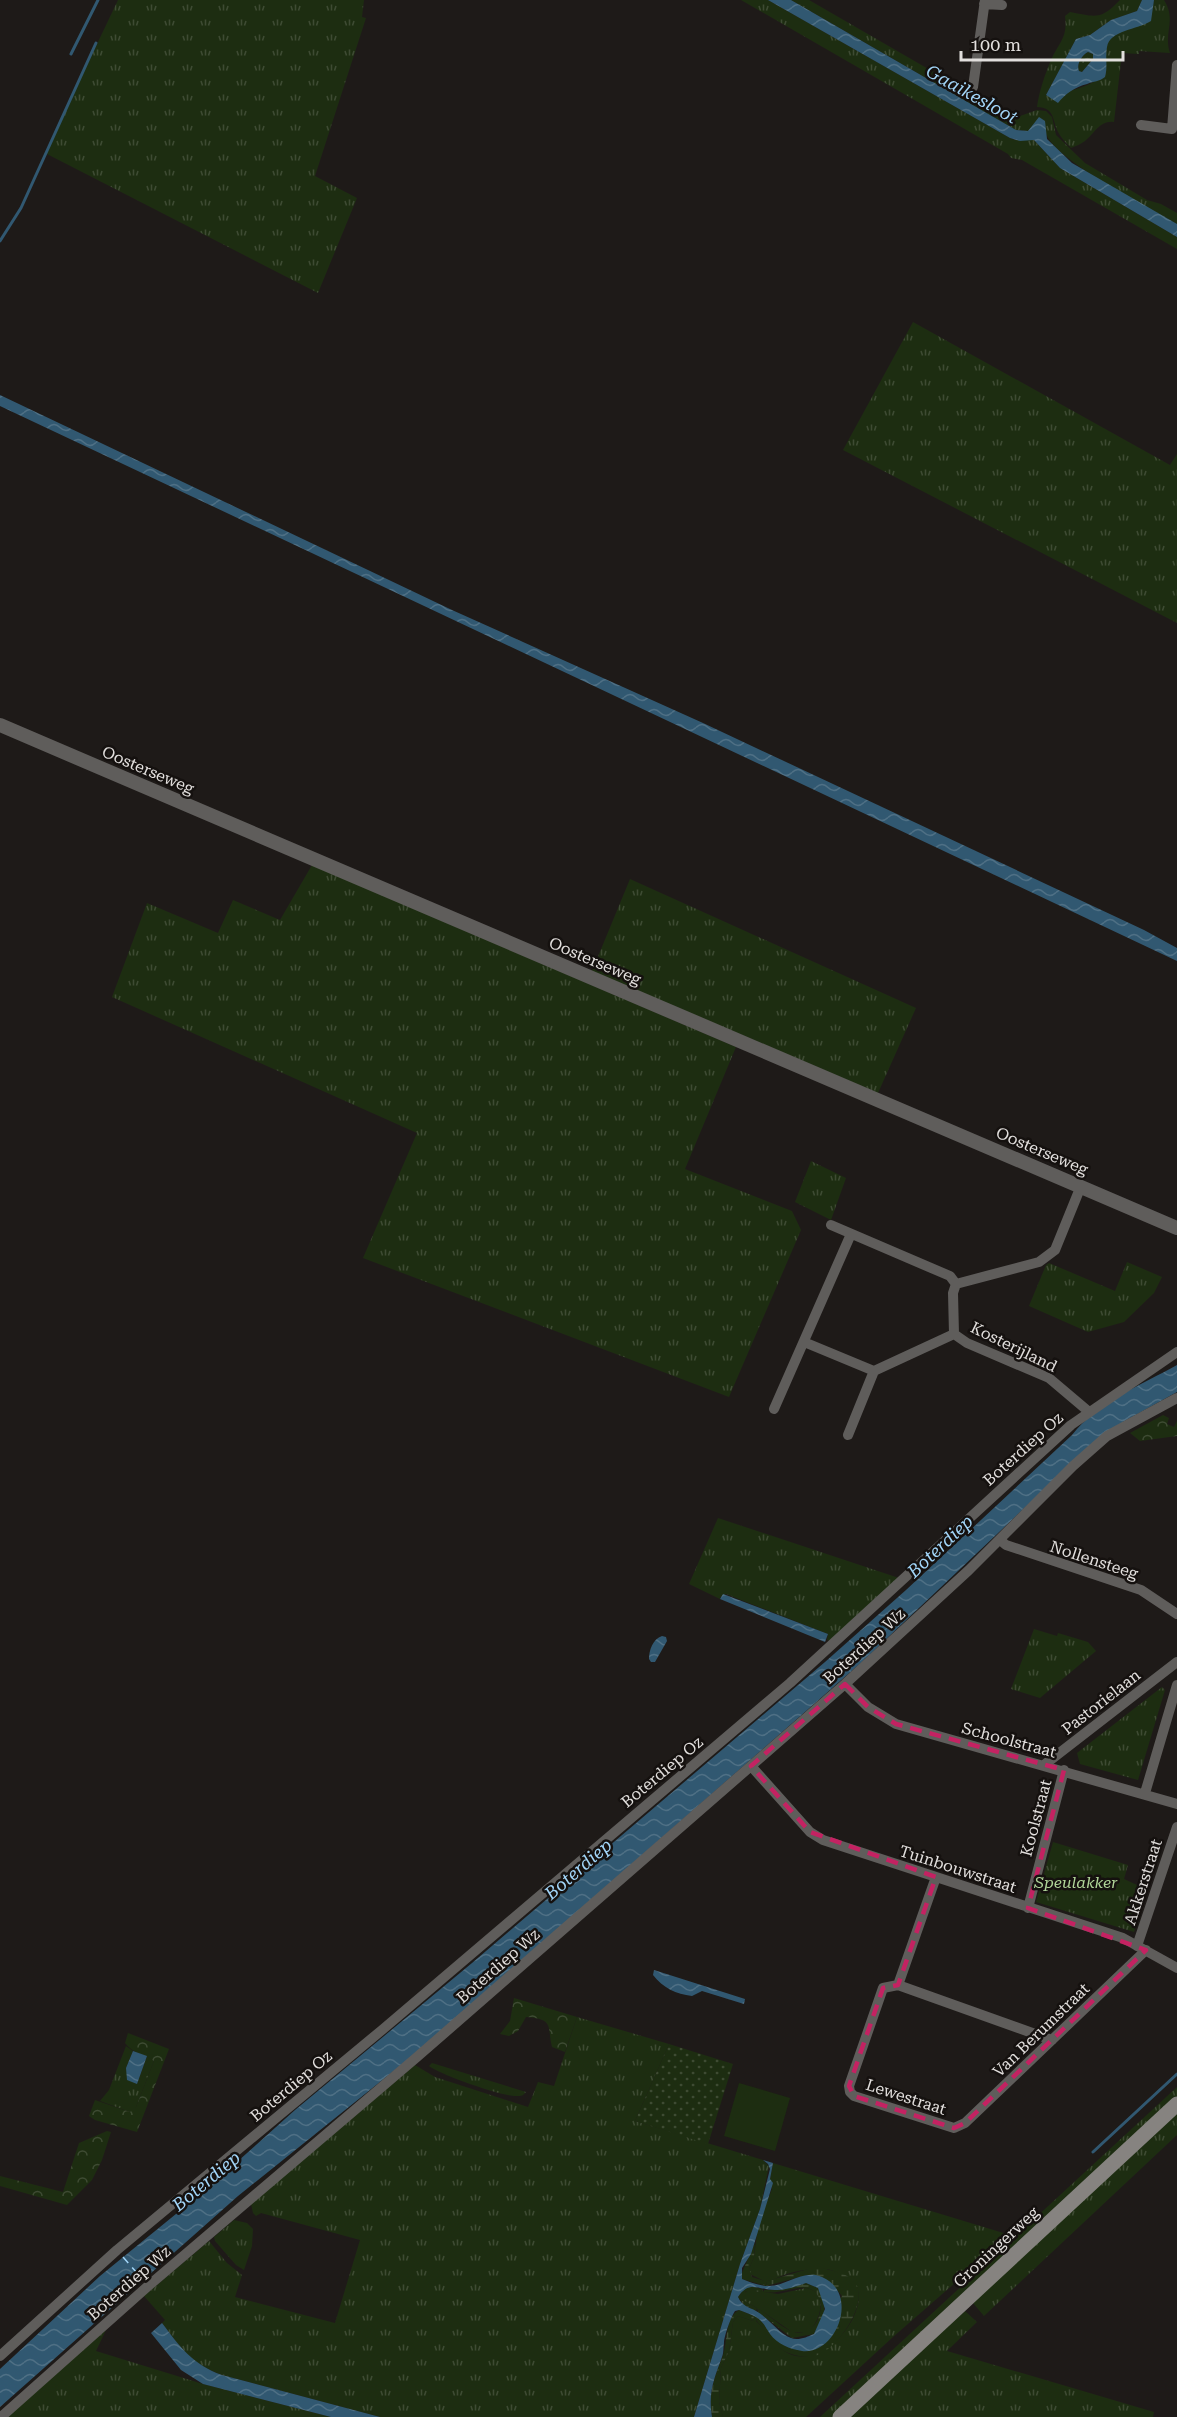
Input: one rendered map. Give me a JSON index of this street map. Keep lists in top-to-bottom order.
{
  "streets": {
    "main road": ["Groningerweg"],
    "street": [
      "Oosterseweg",
      "Kosterijland",
      "Boterdiep Oz",
      "Nollensteeg",
      "Boterdiep Wz",
      "Pastorielaan",
      "Schoolstraat",
      "Koolstraat",
      "Tuinbouwstraat",
      "Akkerstraat",
      "Van Berumstraat",
      "Lewestraat"
    ]
  },
  "crossings": [
    ["Kosterijland", "Boterdiep Oz"],
    ["Nollensteeg", "Boterdiep Wz"],
    ["Boterdiep Wz", "Schoolstraat"],
    ["Boterdiep Wz", "Tuinbouwstraat"],
    ["Pastorielaan", "Schoolstraat"],
    ["Schoolstraat", "Koolstraat"],
    ["Koolstraat", "Tuinbouwstraat"],
    ["Tuinbouwstraat", "Akkerstraat"],
    ["Tuinbouwstraat", "Van Berumstraat"],
    ["Akkerstraat", "Van Berumstraat"],
    ["Van Berumstraat", "Lewestraat"]
  ],
  "water": ["Gaaikesloot", "Boterdiep"],
  "parks": ["Speulakker"],
  "scale_bar": "100 m"
}
